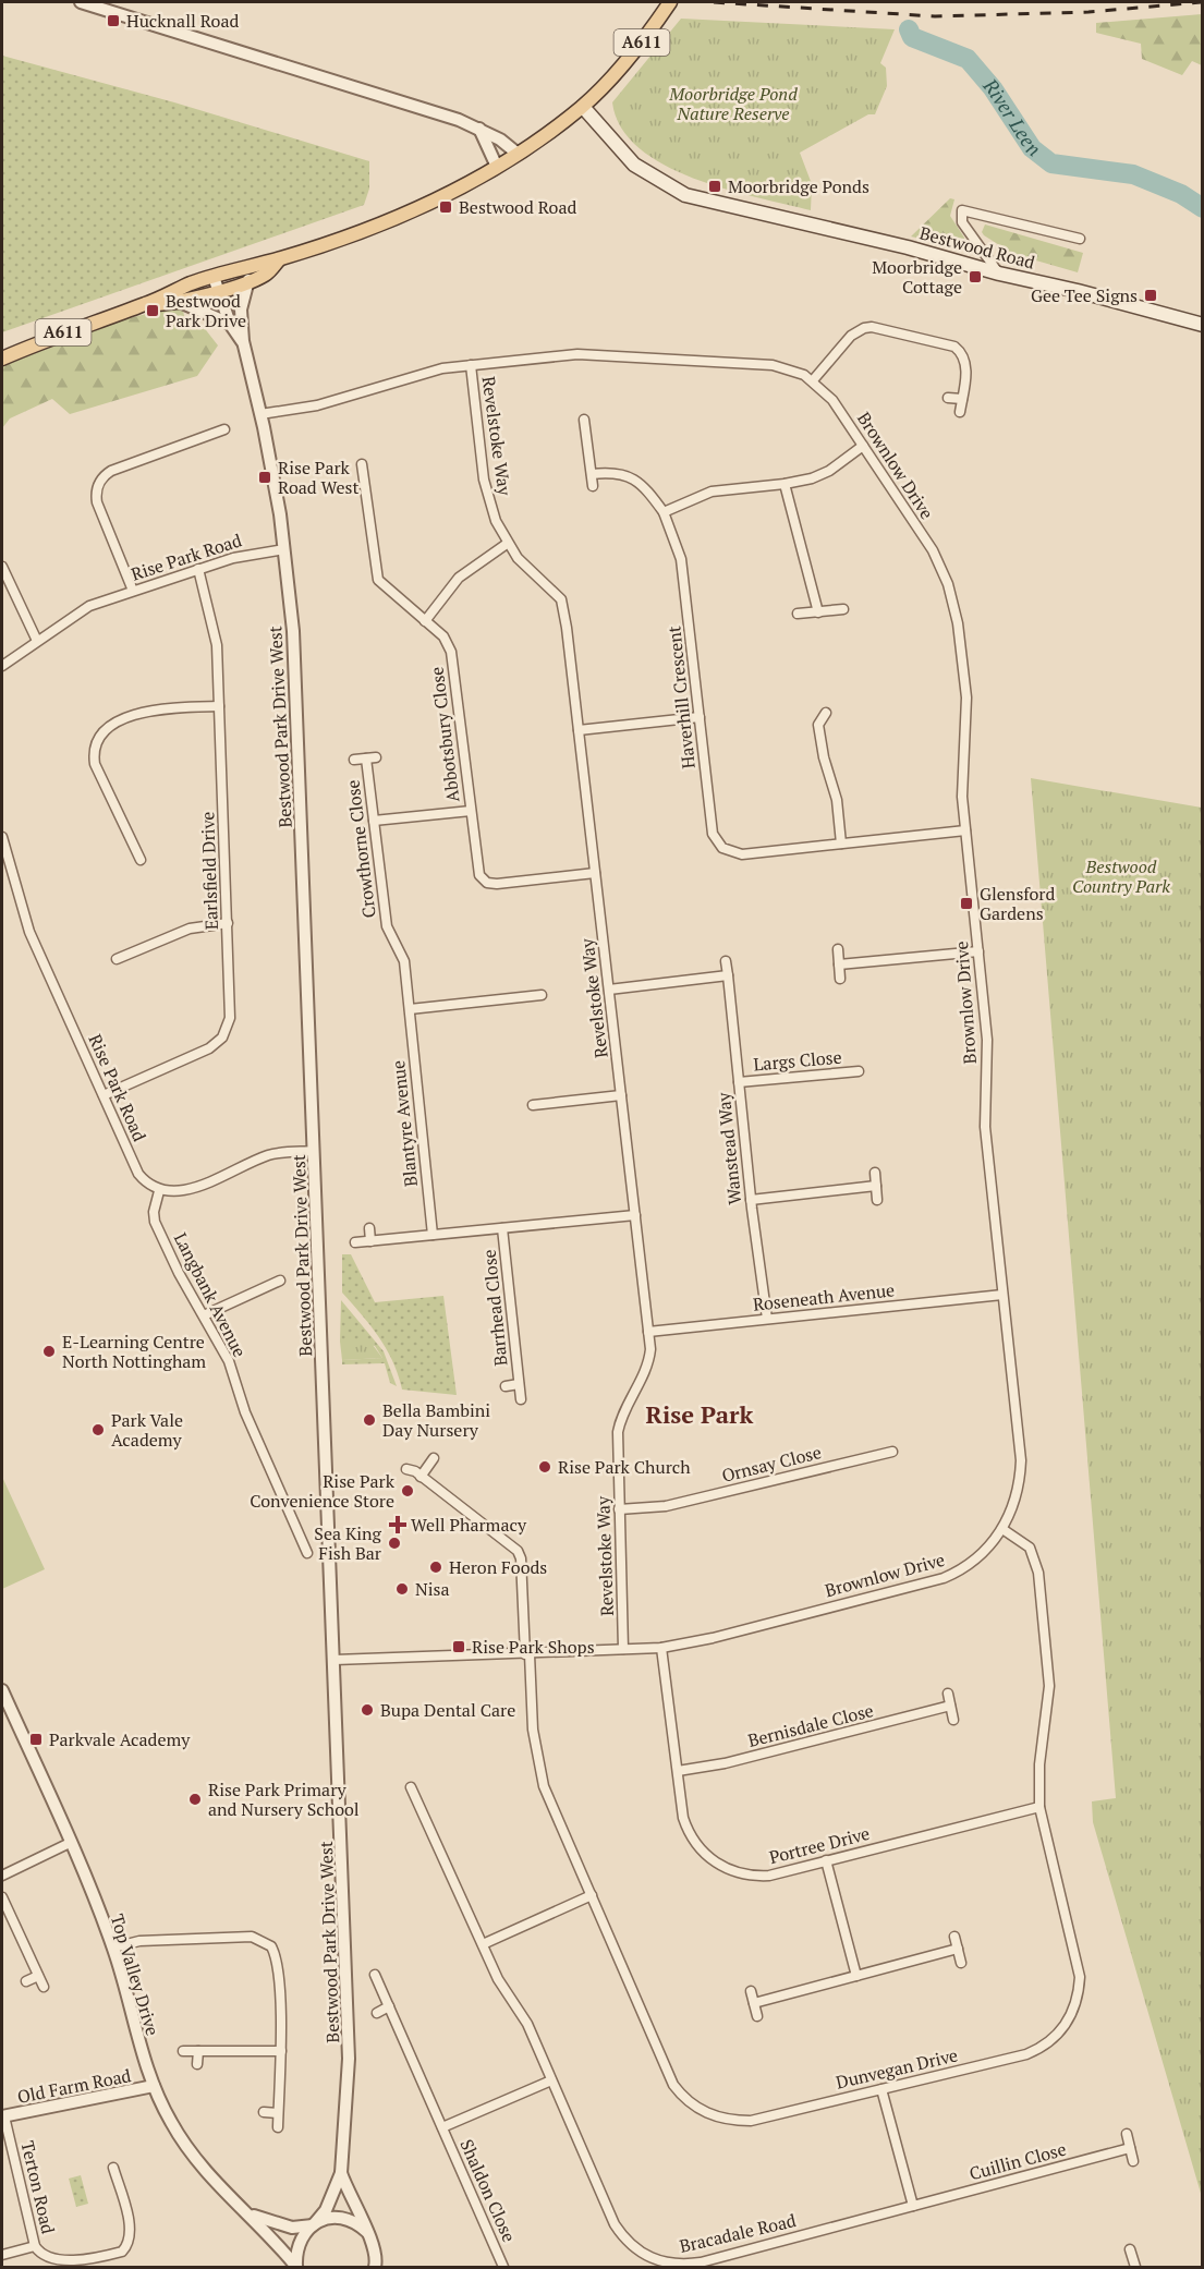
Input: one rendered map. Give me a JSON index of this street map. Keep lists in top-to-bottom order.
{
  "streets": {
    "main road": ["A611", "Bestwood Road"],
    "street": [
      "Revelstoke Way",
      "Brownlow Drive",
      "Rise Park Road",
      "Haverhill Crescent",
      "Bestwood Park Drive West",
      "Abbotsbury Close",
      "Crowthorne Close",
      "Earlsfield Drive",
      "Largs Close",
      "Blantyre Avenue",
      "Wanstead Way",
      "Langbank Avenue",
      "Roseneath Avenue",
      "Barrhead Close",
      "Ornsay Close",
      "Bernisdale Close",
      "Portree Drive",
      "Top Valley Drive",
      "Dunvegan Drive",
      "Old Farm Road",
      "Cuillin Close",
      "Terton Road",
      "Shaldon Close",
      "Bracadale Road"
    ]
  },
  "crossings": [
    ["A611", "Bestwood Road"],
    ["Revelstoke Way", "Brownlow Drive"],
    ["Revelstoke Way", "Abbotsbury Close"],
    ["Revelstoke Way", "Roseneath Avenue"],
    ["Revelstoke Way", "Ornsay Close"],
    ["Brownlow Drive", "Haverhill Crescent"],
    ["Brownlow Drive", "Bestwood Park Drive West"],
    ["Brownlow Drive", "Roseneath Avenue"],
    ["Brownlow Drive", "Portree Drive"],
    ["Brownlow Drive", "Dunvegan Drive"],
    ["Rise Park Road", "Bestwood Park Drive West"],
    ["Rise Park Road", "Earlsfield Drive"],
    ["Rise Park Road", "Langbank Avenue"],
    ["Bestwood Park Drive West", "Top Valley Drive"],
    ["Crowthorne Close", "Blantyre Avenue"],
    ["Largs Close", "Wanstead Way"],
    ["Wanstead Way", "Roseneath Avenue"],
    ["Bernisdale Close", "Portree Drive"],
    ["Portree Drive", "Dunvegan Drive"],
    ["Top Valley Drive", "Old Farm Road"],
    ["Old Farm Road", "Terton Road"],
    ["Cuillin Close", "Bracadale Road"],
    ["Shaldon Close", "Bracadale Road"]
  ],
  "districts": ["Rise Park"],
  "water": ["River Leen"],
  "parks": ["Moorbridge Pond Nature Reserve", "Bestwood Country Park"],
  "places": {
    "transit": [
      "Hucknall Road",
      "Moorbridge Ponds",
      "Bestwood Road",
      "Moorbridge Cottage",
      "Gee Tee Signs",
      "Bestwood Park Drive",
      "Rise Park Road West",
      "Glensford Gardens",
      "Rise Park Shops",
      "Parkvale Academy"
    ],
    "other": [
      "E-Learning Centre North Nottingham",
      "Bella Bambini Day Nursery",
      "Park Vale Academy",
      "Rise Park Church",
      "Rise Park Convenience Store",
      "Sea King Fish Bar",
      "Heron Foods",
      "Nisa",
      "Bupa Dental Care",
      "Rise Park Primary and Nursery School"
    ],
    "health": ["Well Pharmacy"]
  }
}
